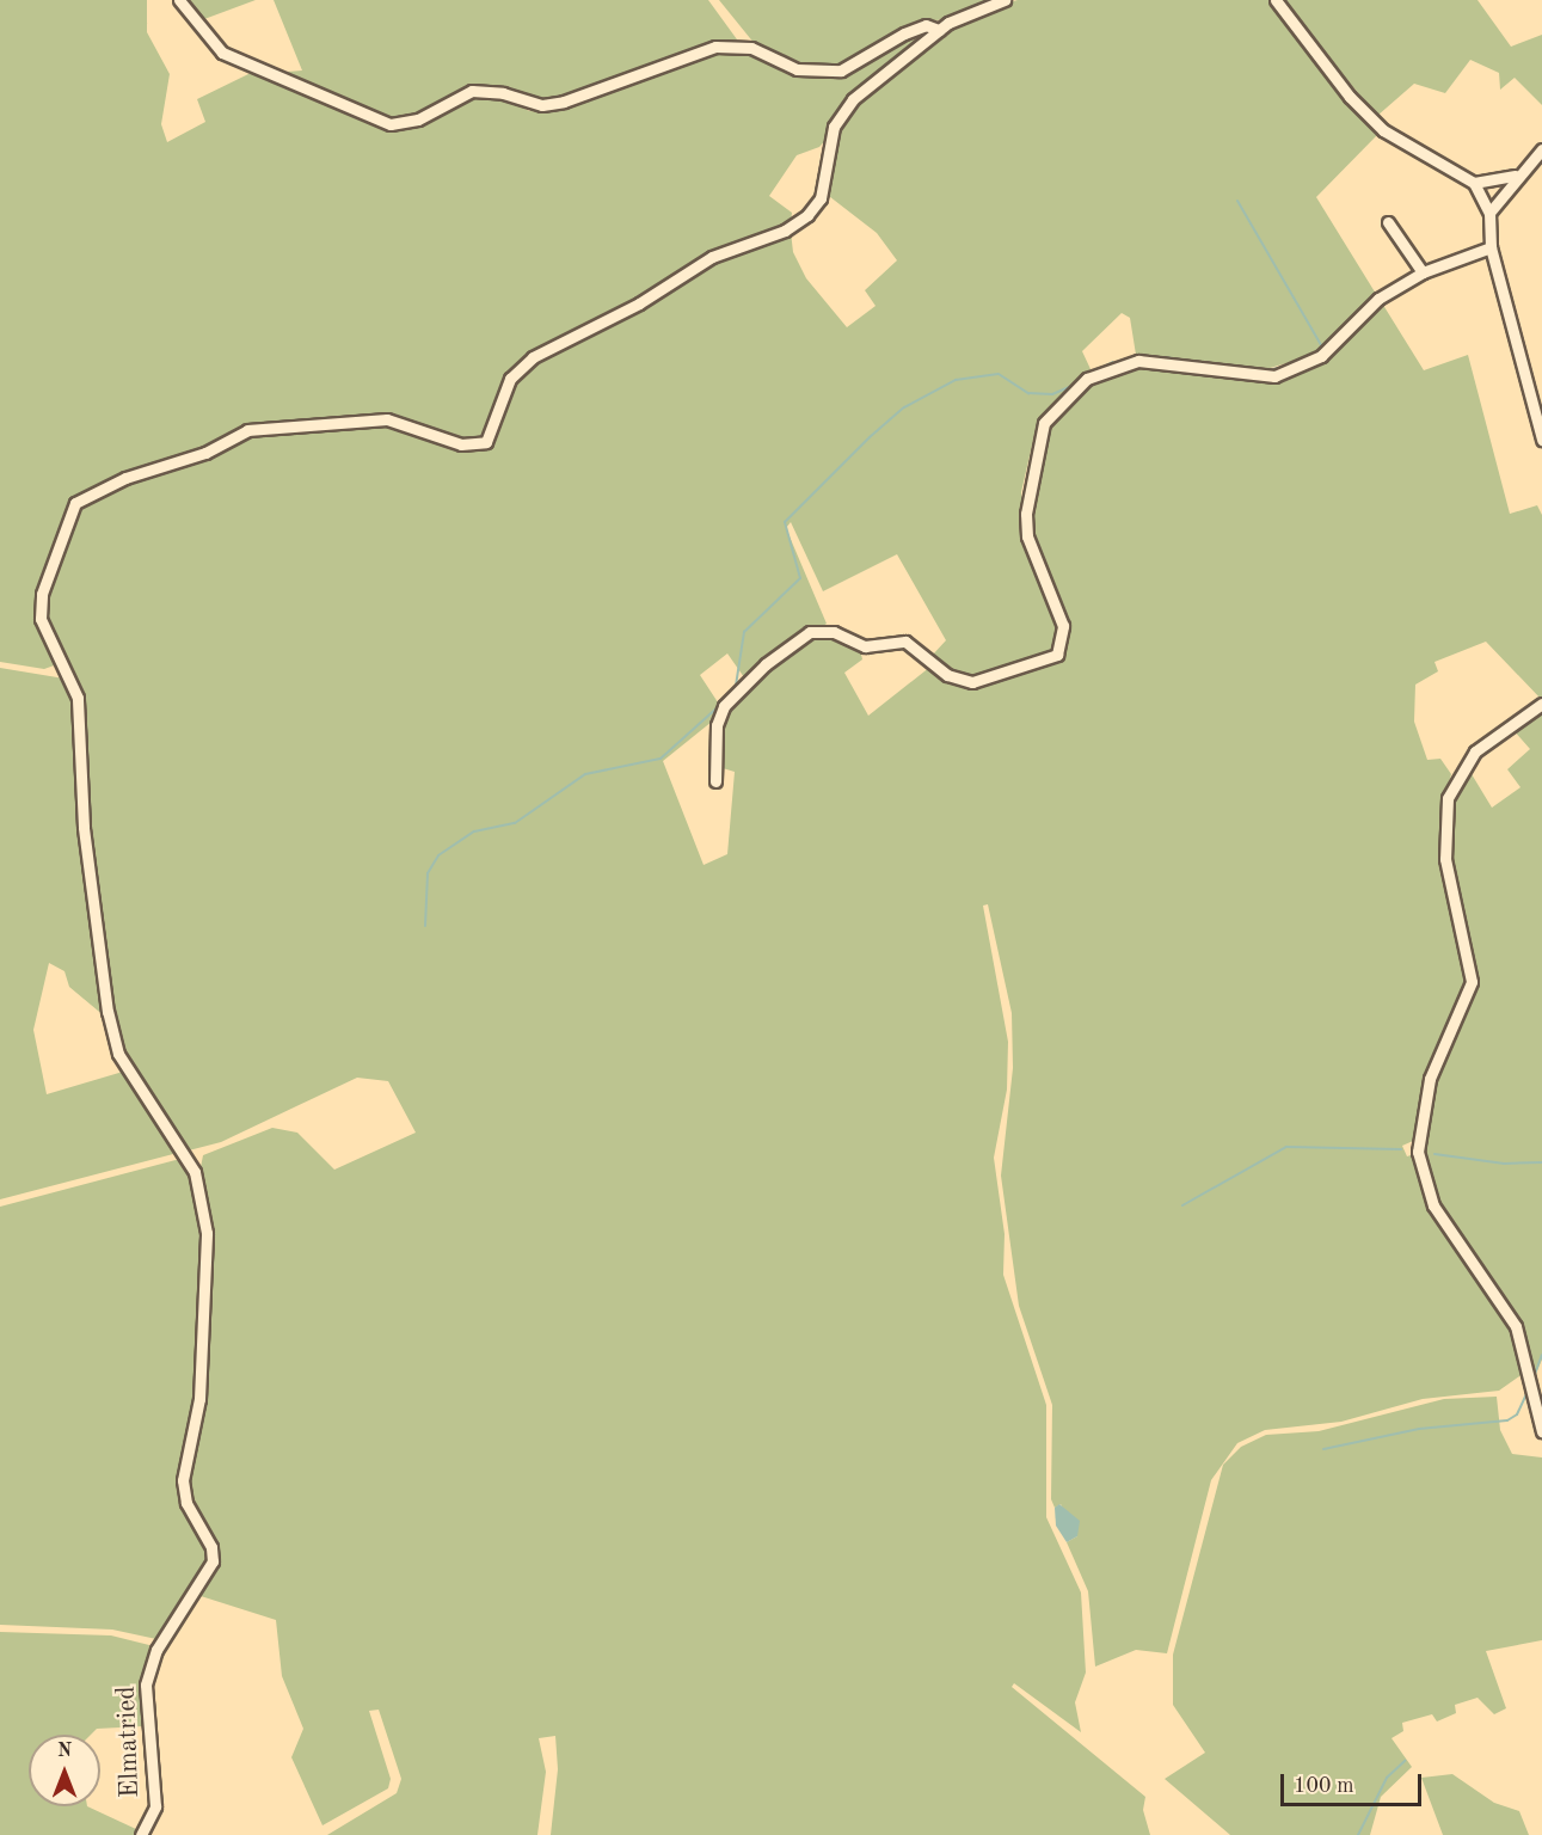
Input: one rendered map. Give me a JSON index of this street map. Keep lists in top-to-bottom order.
{
  "streets": {
    "street": ["Elmatried"]
  },
  "scale_bar": "100 m",
  "north": "top"
}
